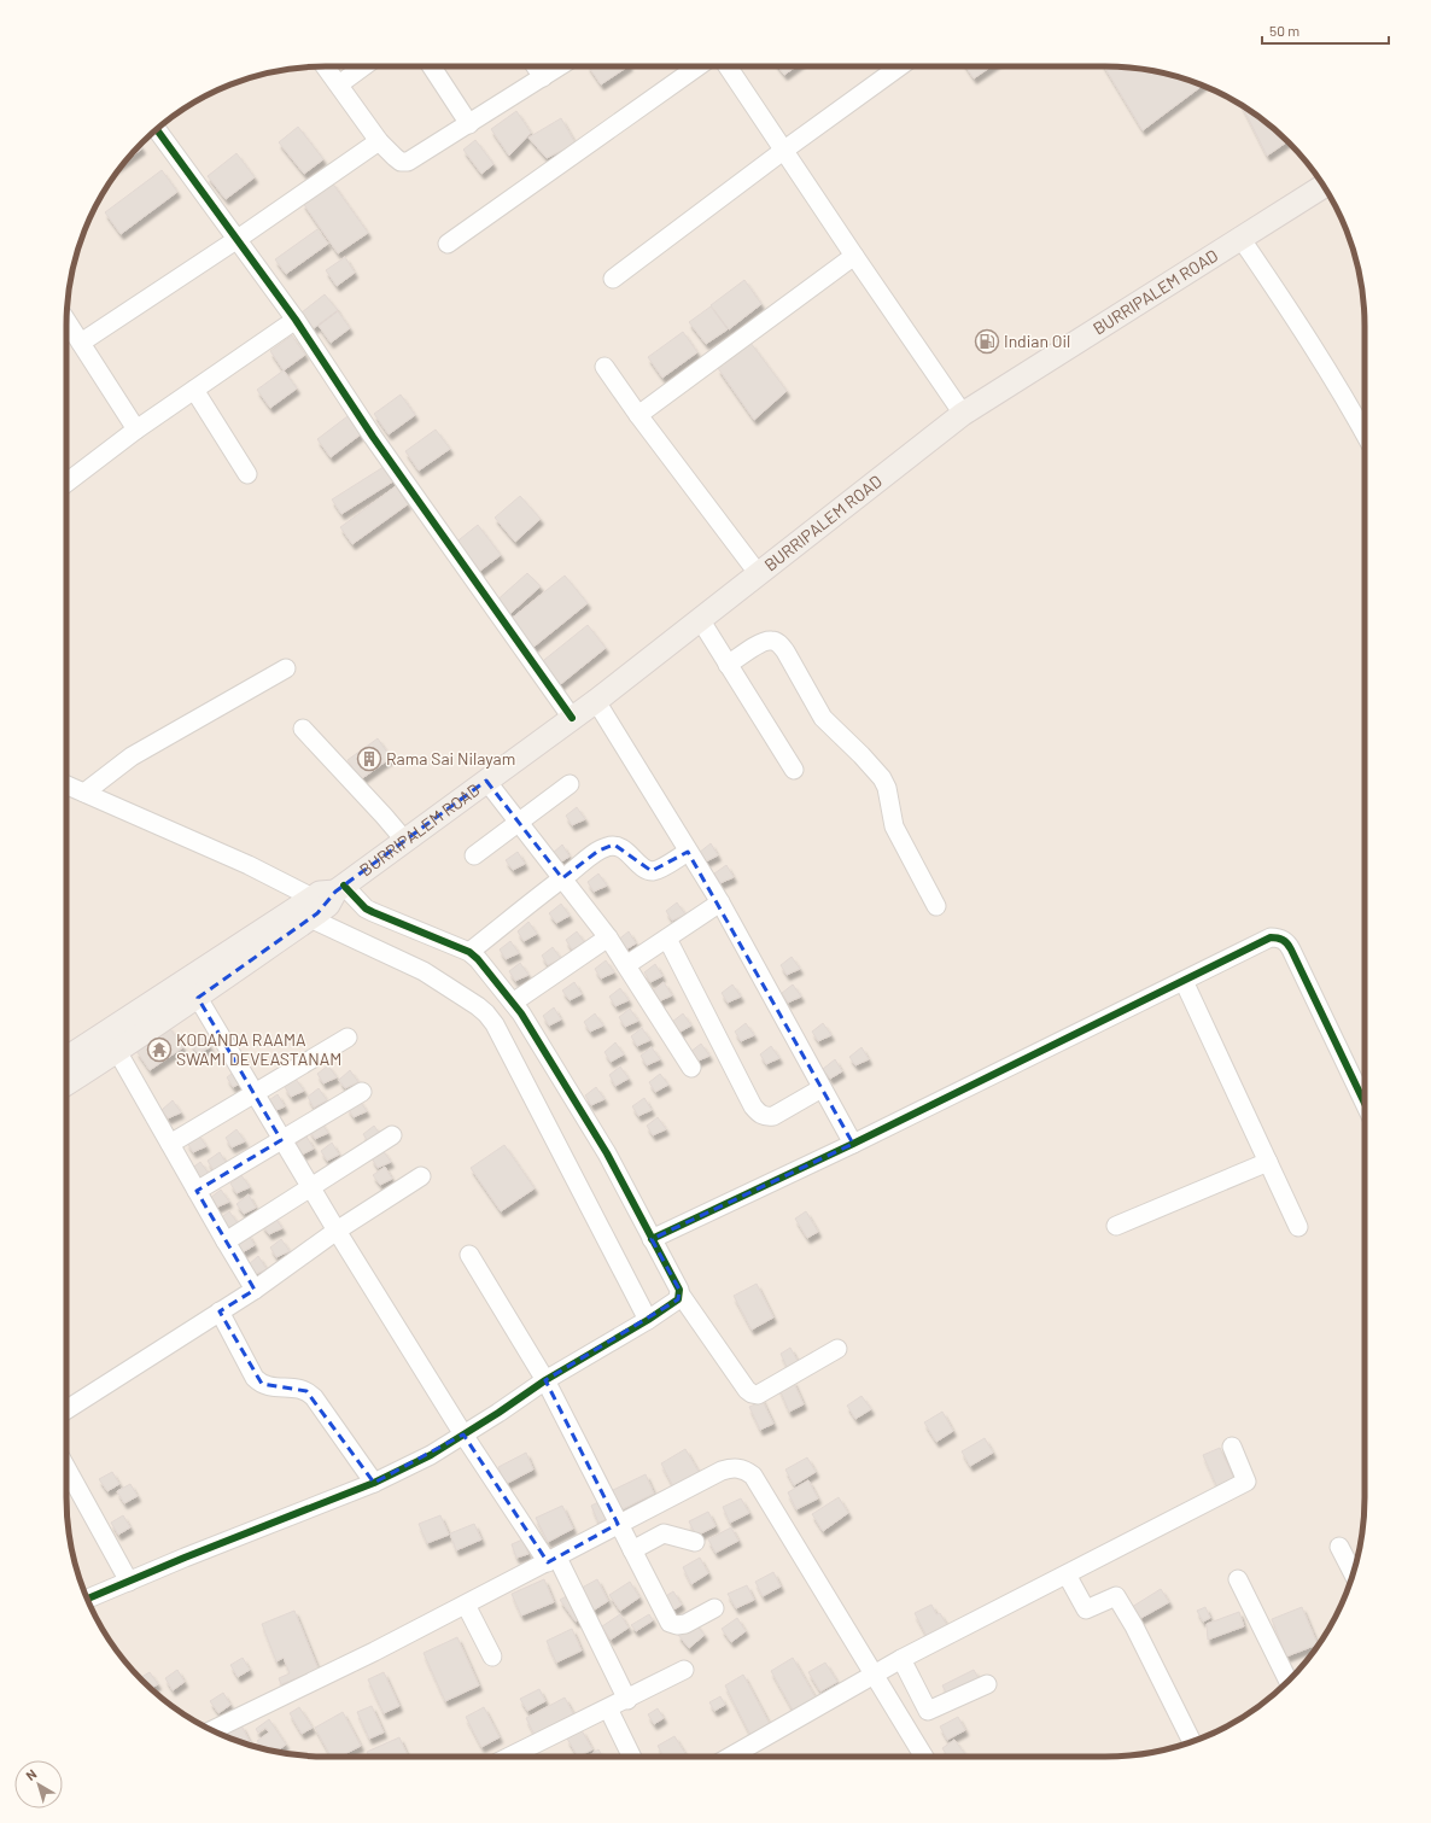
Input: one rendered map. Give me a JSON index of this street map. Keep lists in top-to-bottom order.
{
  "streets": {
    "main road": ["BURRIPALEM ROAD"]
  },
  "places": {
    "fuel station": ["Indian Oil"],
    "building": ["Rama Sai Nilayam"],
    "temple": ["KODANDA RAAMA SWAMI DEVEASTANAM"]
  },
  "scale_bar": "50 m",
  "north": "top left"
}
